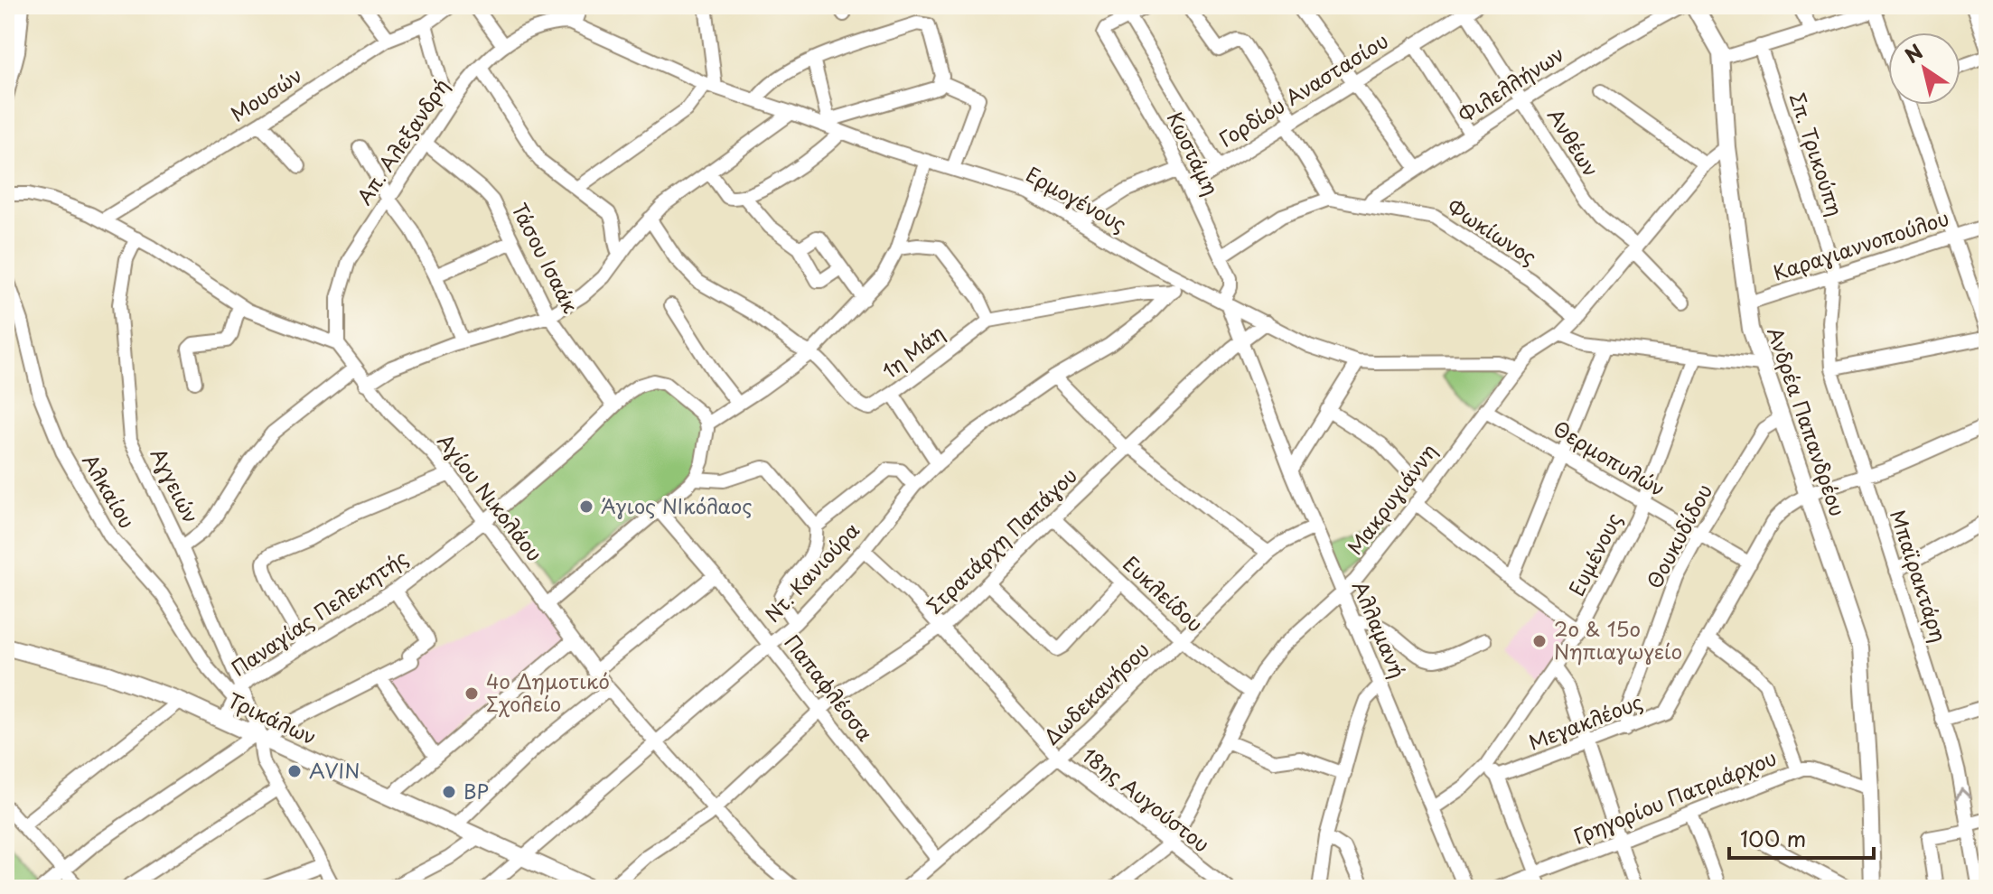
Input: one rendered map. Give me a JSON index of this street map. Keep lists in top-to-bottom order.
{
  "streets": {
    "main road": ["Ανδρέα Παπανδρέου", "Τρικάλων"],
    "street": [
      "Φιλελλήνων",
      "Γορδίου Αναστασίου",
      "Μουσών",
      "Απ. Αλεξανδρή",
      "Ανθέων",
      "Κωστάμη",
      "Σπ. Τρικούπη",
      "Ερμογένους",
      "Φωκίωνος",
      "Καραγιαννοπούλου",
      "Τάσου Ισαάκ",
      "1η Μάη",
      "Θερμοπυλών",
      "Αγγειών",
      "Αλκαίου",
      "Αγίου Νικολάου",
      "Μακρυγιάννη",
      "Θουκυδίδου",
      "Στρατάρχη Παπάγου",
      "Ευμένους",
      "Ντ. Κανιούρα",
      "Μπαϊρακτάρη",
      "Ευκλείδου",
      "Παναγίας Πελεκητής",
      "Αλλαμανή",
      "Παπαφλέσσα",
      "Δωδεκανήσου",
      "Μεγακλέους",
      "Γρηγορίου Πατριάρχου",
      "18ης Αυγούστου"
    ]
  },
  "crossings": [
    ["Φιλελλήνων", "Ανθέων"],
    ["Φιλελλήνων", "Φωκίωνος"],
    ["Γορδίου Αναστασίου", "Ανθέων"],
    ["Γορδίου Αναστασίου", "Κωστάμη"],
    ["Απ. Αλεξανδρή", "Ερμογένους"],
    ["Απ. Αλεξανδρή", "Τάσου Ισαάκ"],
    ["Απ. Αλεξανδρή", "Αγίου Νικολάου"],
    ["Ανθέων", "Μακρυγιάννη"],
    ["Κωστάμη", "Ερμογένους"],
    ["Κωστάμη", "Αλλαμανή"],
    ["Σπ. Τρικούπη", "Καραγιαννοπούλου"],
    ["Σπ. Τρικούπη", "Μπαϊρακτάρη"],
    ["Ερμογένους", "Μακρυγιάννη"],
    ["Ερμογένους", "Στρατάρχη Παπάγου"],
    ["Ερμογένους", "Αλλαμανή"],
    ["Φωκίωνος", "Μακρυγιάννη"],
    ["Καραγιαννοπούλου", "Ανδρέα Παπανδρέου"],
    ["Καραγιαννοπούλου", "Μπαϊρακτάρη"],
    ["Τάσου Ισαάκ", "Παναγίας Πελεκητής"],
    ["1η Μάη", "Ντ. Κανιούρα"],
    ["Ανδρέα Παπανδρέου", "Μακρυγιάννη"],
    ["Ανδρέα Παπανδρέου", "Θουκυδίδου"],
    ["Ανδρέα Παπανδρέου", "Μεγακλέους"],
    ["Ανδρέα Παπανδρέου", "Γρηγορίου Πατριάρχου"],
    ["Θερμοπυλών", "Μακρυγιάννη"],
    ["Θερμοπυλών", "Θουκυδίδου"],
    ["Θερμοπυλών", "Ευμένους"],
    ["Θερμοπυλών", "Μεγακλέους"],
    ["Αγγειών", "Αλκαίου"],
    ["Αγγειών", "Παναγίας Πελεκητής"],
    ["Αγγειών", "Τρικάλων"],
    ["Αλκαίου", "Παναγίας Πελεκητής"],
    ["Αγίου Νικολάου", "Στρατάρχη Παπάγου"],
    ["Αγίου Νικολάου", "Ντ. Κανιούρα"],
    ["Αγίου Νικολάου", "Παναγίας Πελεκητής"],
    ["Μακρυγιάννη", "Ευκλείδου"],
    ["Μακρυγιάννη", "Αλλαμανή"],
    ["Μακρυγιάννη", "18ης Αυγούστου"],
    ["Θουκυδίδου", "Μεγακλέους"],
    ["Στρατάρχη Παπάγου", "Ευκλείδου"],
    ["Στρατάρχη Παπάγου", "Αλλαμανή"],
    ["Στρατάρχη Παπάγου", "Παπαφλέσσα"],
    ["Στρατάρχη Παπάγου", "18ης Αυγούστου"],
    ["Ευμένους", "Αλλαμανή"],
    ["Ντ. Κανιούρα", "Παπαφλέσσα"],
    ["Ντ. Κανιούρα", "Τρικάλων"],
    ["Ντ. Κανιούρα", "18ης Αυγούστου"],
    ["Μπαϊρακτάρη", "Μεγακλέους"],
    ["Ευκλείδου", "Δωδεκανήσου"],
    ["Παναγίας Πελεκητής", "Τρικάλων"],
    ["Αλλαμανή", "Δωδεκανήσου"],
    ["Παπαφλέσσα", "Δωδεκανήσου"],
    ["Δωδεκανήσου", "18ης Αυγούστου"]
  ],
  "places": [
    "Άγιος ΝΙκόλαος",
    "2ο & 15ο Νηπιαγωγείο",
    "4ο Δημοτικό Σχολείο",
    "AVIN",
    "BP"
  ],
  "scale_bar": "100 m",
  "north": "top left"
}
